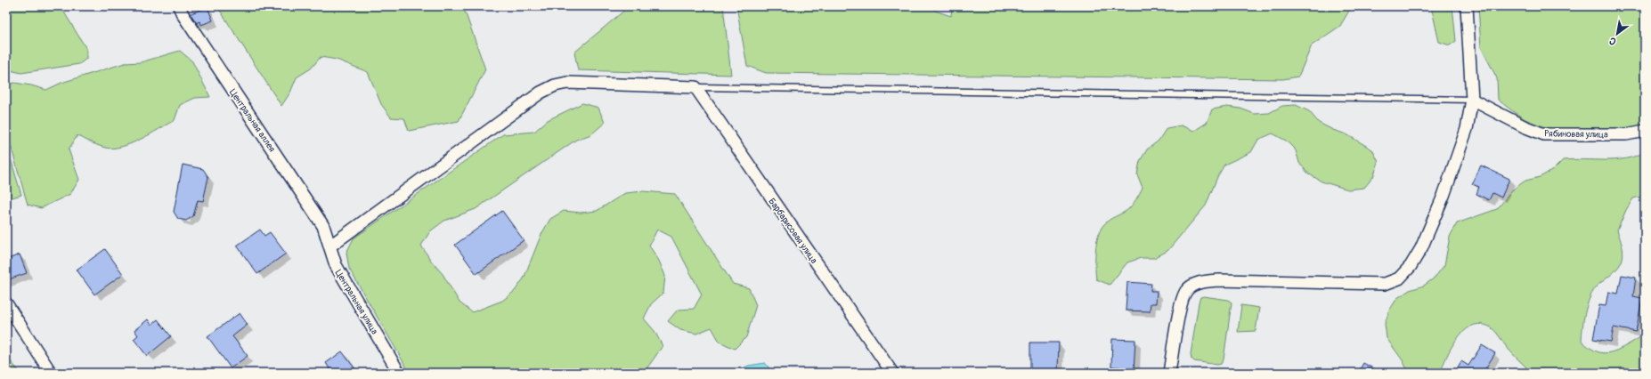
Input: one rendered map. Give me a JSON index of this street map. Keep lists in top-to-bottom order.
{
  "streets": {
    "street": [
      "Центральная аллея",
      "Рябиновая улица",
      "Барбарисовая улица",
      "Центральная улица"
    ]
  },
  "crossings": [
    ["Центральная аллея", "Центральная улица"]
  ],
  "north": "bottom left"
}
